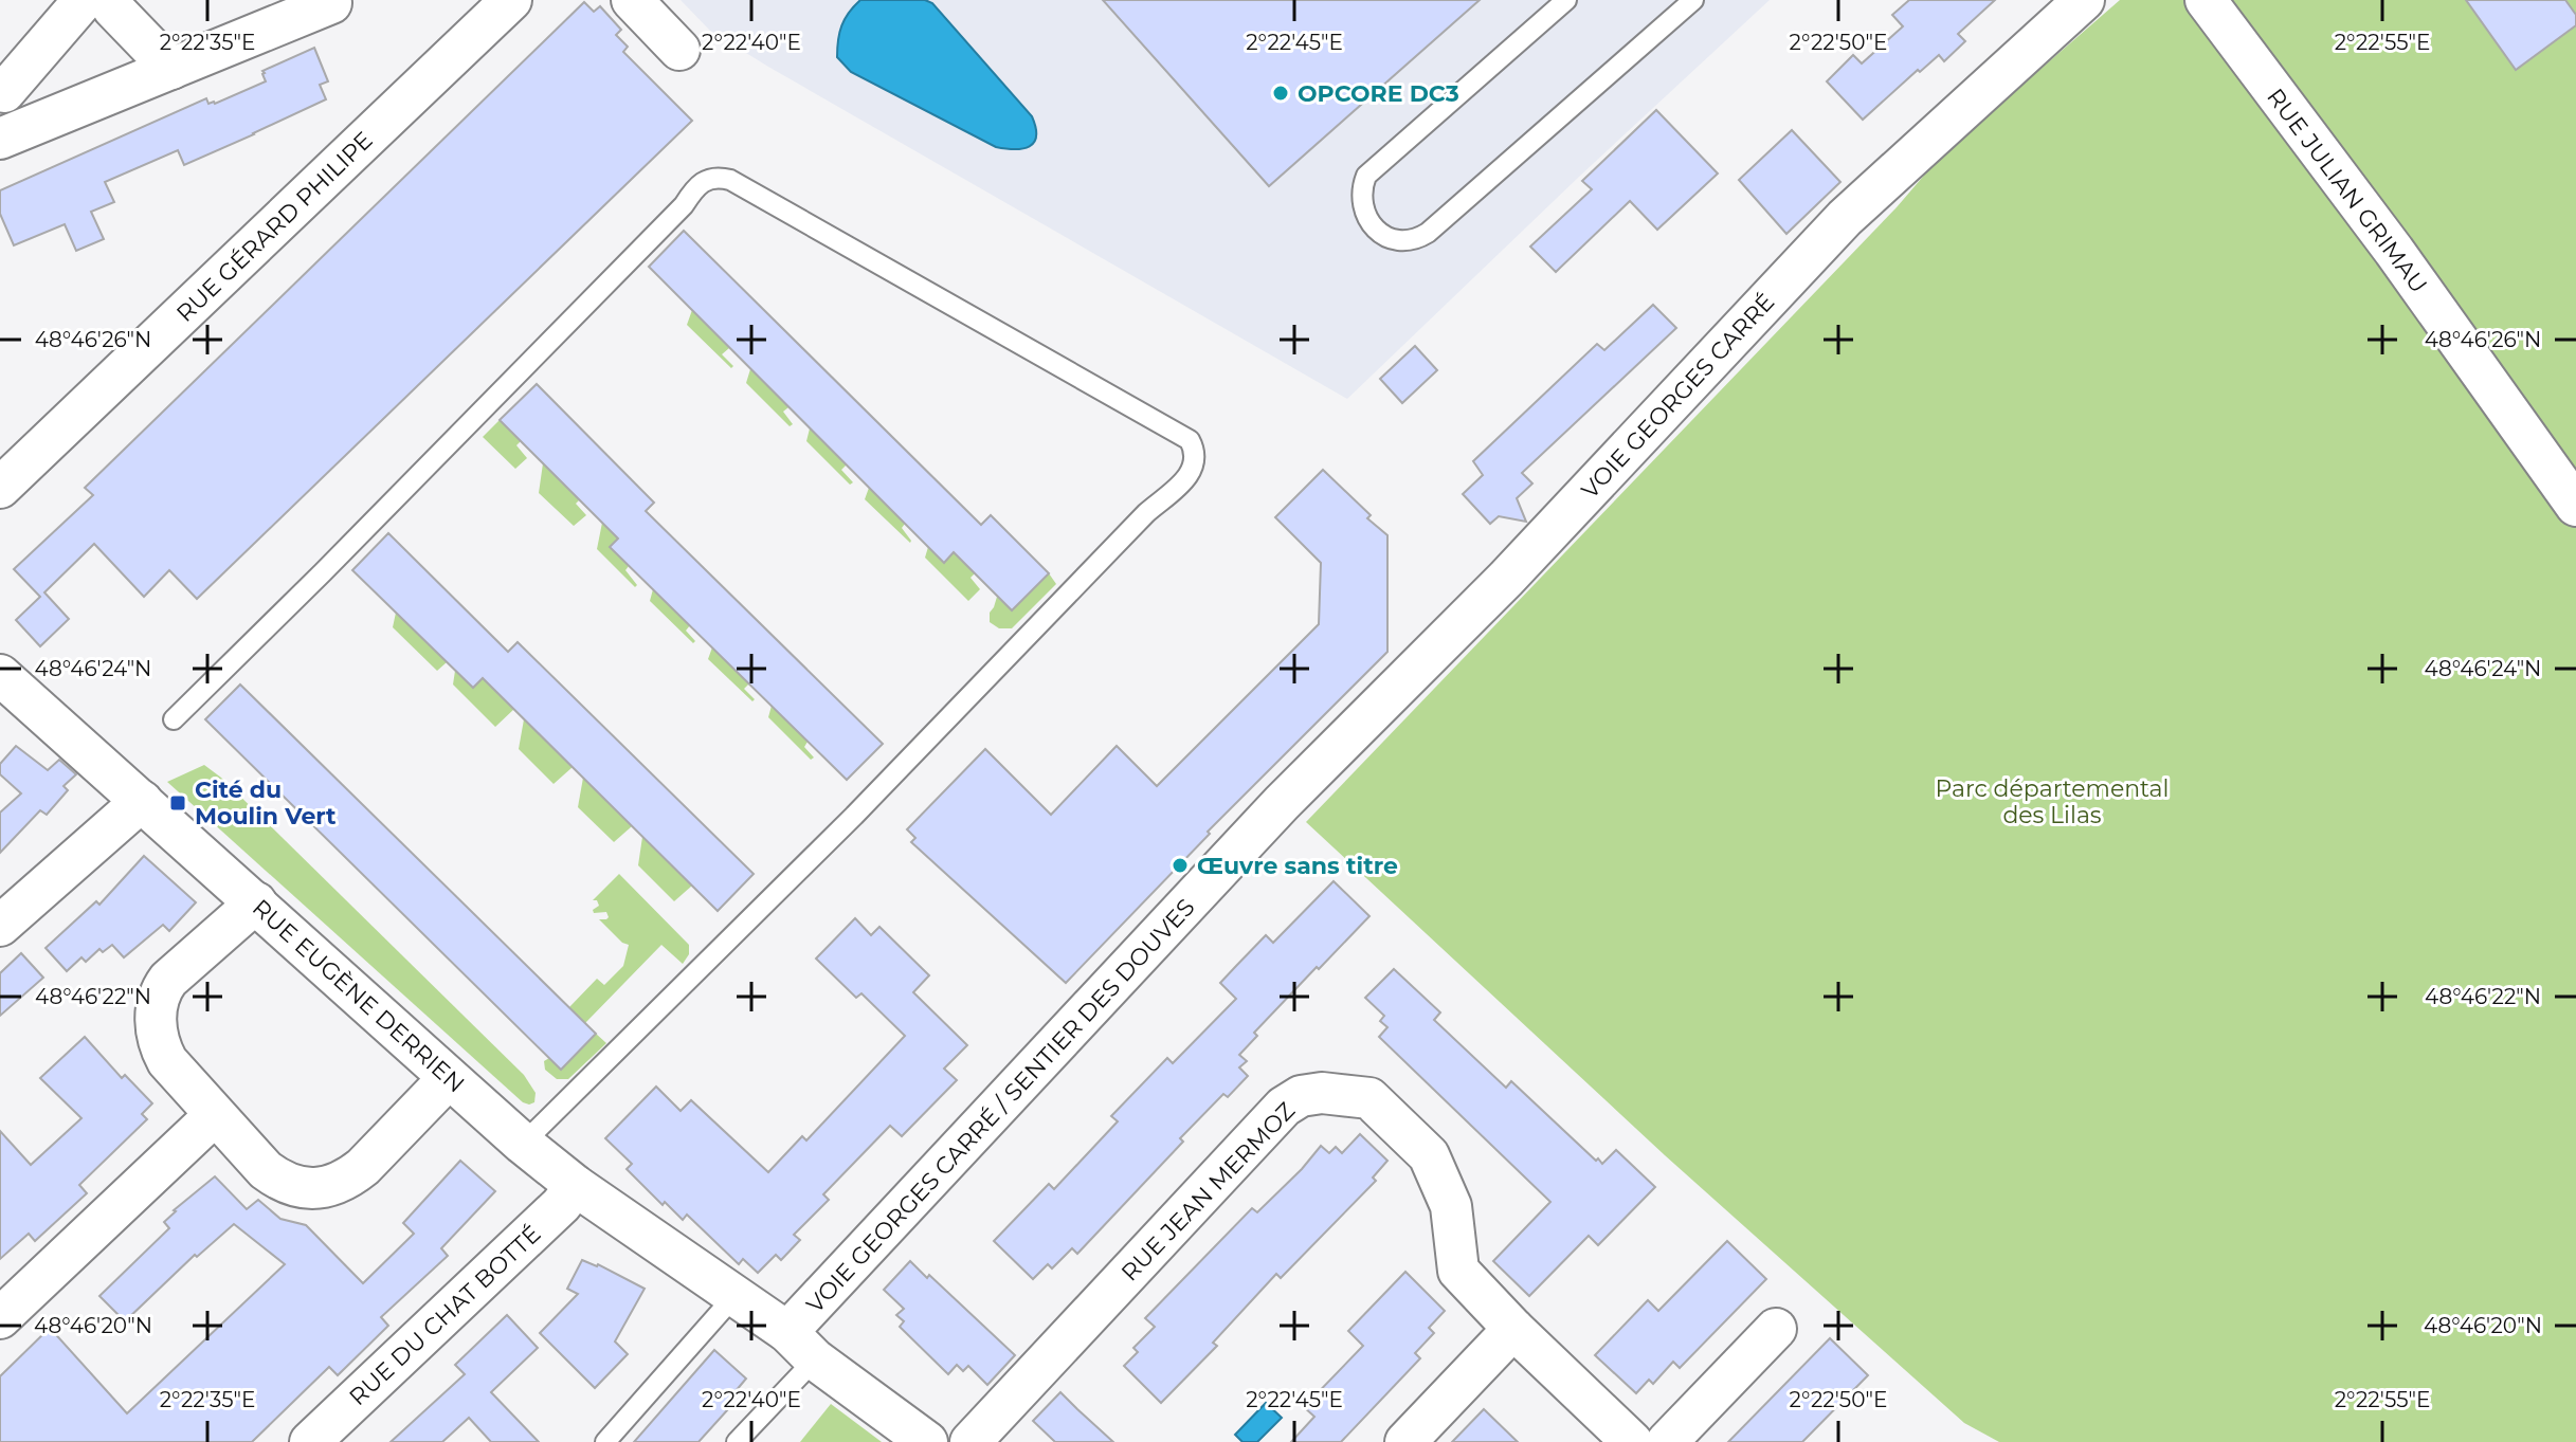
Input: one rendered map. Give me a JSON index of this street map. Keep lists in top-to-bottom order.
{
  "streets": {
    "street": [
      "RUE JULIAN GRIMAU",
      "RUE GÉRARD PHILIPE",
      "VOIE GEORGES CARRÉ",
      "RUE EUGÈNE DERRIEN",
      "VOIE GEORGES CARRÉ / SENTIER DES DOUVES",
      "RUE JEAN MERMOZ",
      "RUE DU CHAT BOTTÉ"
    ]
  },
  "crossings": [
    ["VOIE GEORGES CARRÉ", "VOIE GEORGES CARRÉ / SENTIER DES DOUVES"],
    ["RUE EUGÈNE DERRIEN", "VOIE GEORGES CARRÉ / SENTIER DES DOUVES"],
    ["RUE EUGÈNE DERRIEN", "RUE DU CHAT BOTTÉ"]
  ],
  "parks": ["Parc départemental des Lilas"],
  "places": {
    "other": ["OPCORE DC3", "Œuvre sans titre"],
    "transit": ["Cité du Moulin Vert"]
  },
  "coordinates": [
    "2°22'35\"E",
    "2°22'40\"E",
    "2°22'45\"E",
    "2°22'50\"E",
    "2°22'55\"E",
    "48°46'26\"N",
    "48°46'24\"N",
    "48°46'22\"N",
    "48°46'20\"N"
  ]
}
